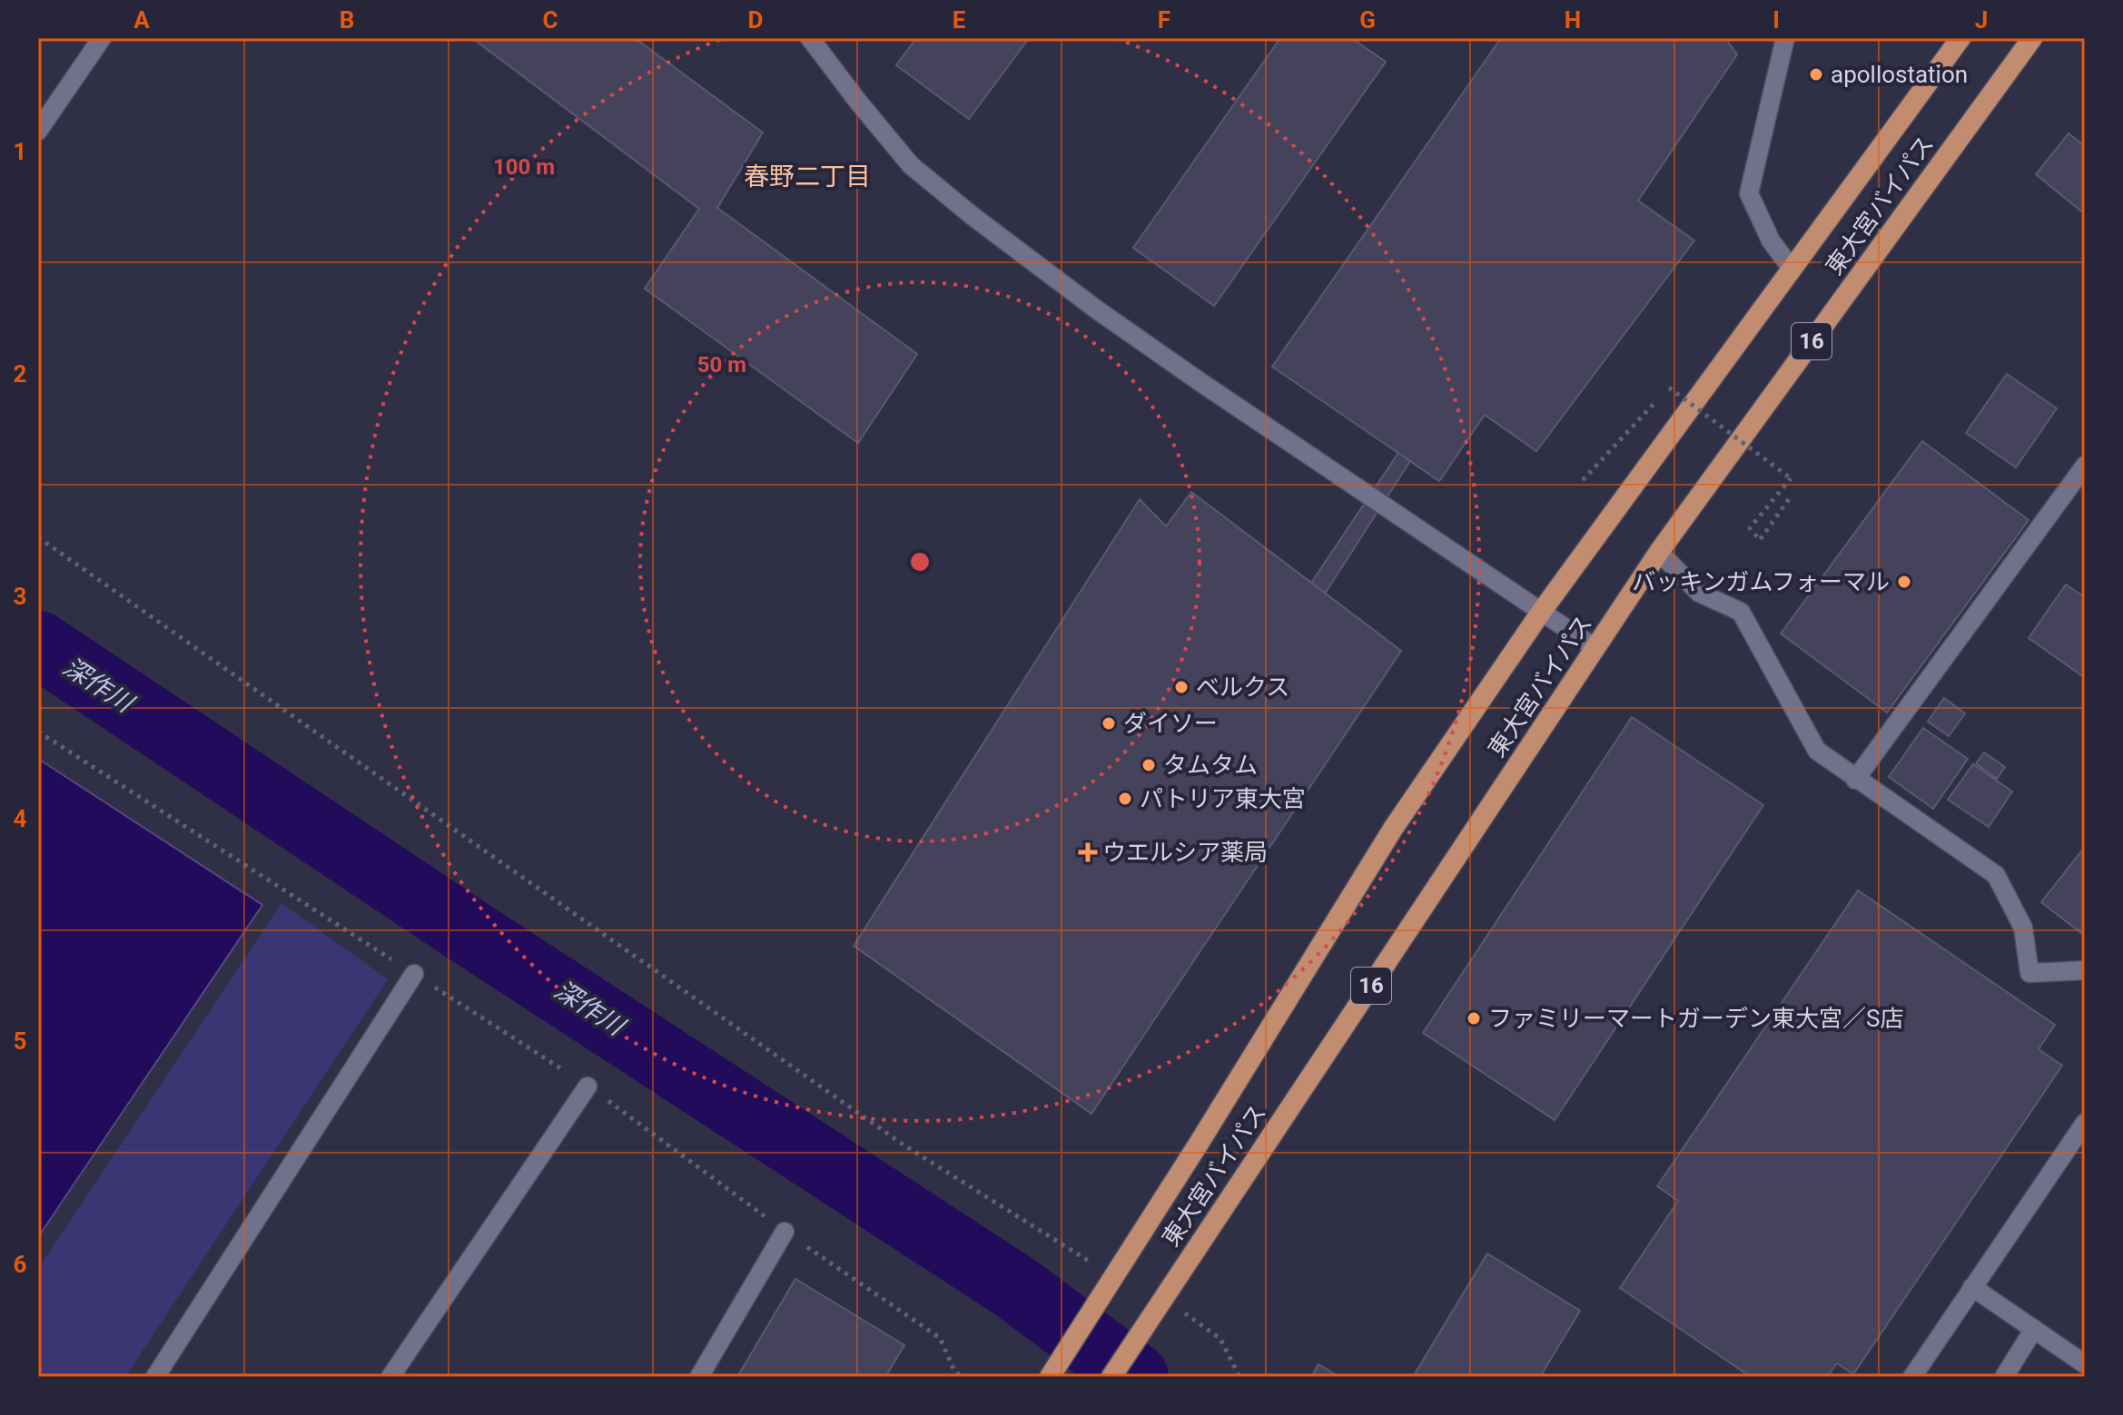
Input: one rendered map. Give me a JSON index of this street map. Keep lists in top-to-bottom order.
{
  "streets": {
    "highway": ["東大宮バイパス", "16"]
  },
  "districts": ["春野二丁目"],
  "water": ["深作川"],
  "places": {
    "other": [
      "apollostation",
      "バッキンガムフォーマル",
      "ベルクス",
      "ダイソー",
      "タムタム",
      "パトリア東大宮",
      "ファミリーマートガーデン東大宮／S店"
    ],
    "health": ["ウエルシア薬局"]
  },
  "grid": {
    "columns": [
      "A",
      "B",
      "C",
      "D",
      "E",
      "F",
      "G",
      "H",
      "I",
      "J"
    ],
    "rows": [
      "1",
      "2",
      "3",
      "4",
      "5",
      "6"
    ]
  },
  "rings": ["100 m", "50 m"]
}
